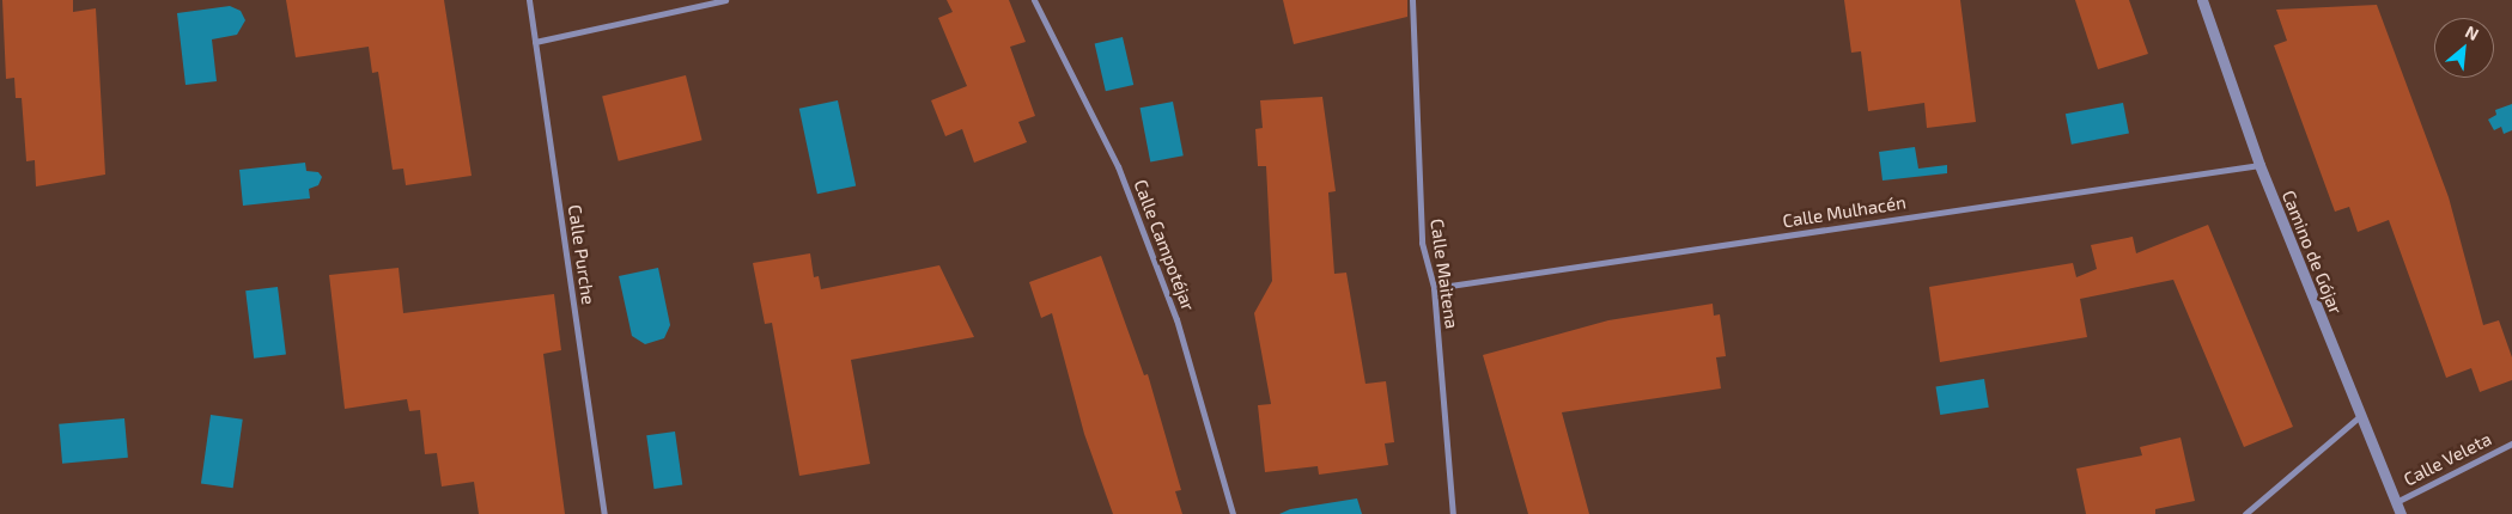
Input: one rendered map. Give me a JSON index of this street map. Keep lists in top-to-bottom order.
{
  "streets": {
    "street": [
      "Calle Mulhacén",
      "Calle Campotéjar",
      "Camino de Gójar",
      "Calle Purche",
      "Calle Maitena",
      "Calle Veleta"
    ]
  },
  "crossings": [
    ["Calle Mulhacén", "Camino de Gójar"],
    ["Calle Mulhacén", "Calle Maitena"],
    ["Camino de Gójar", "Calle Veleta"]
  ],
  "north": "top right"
}
